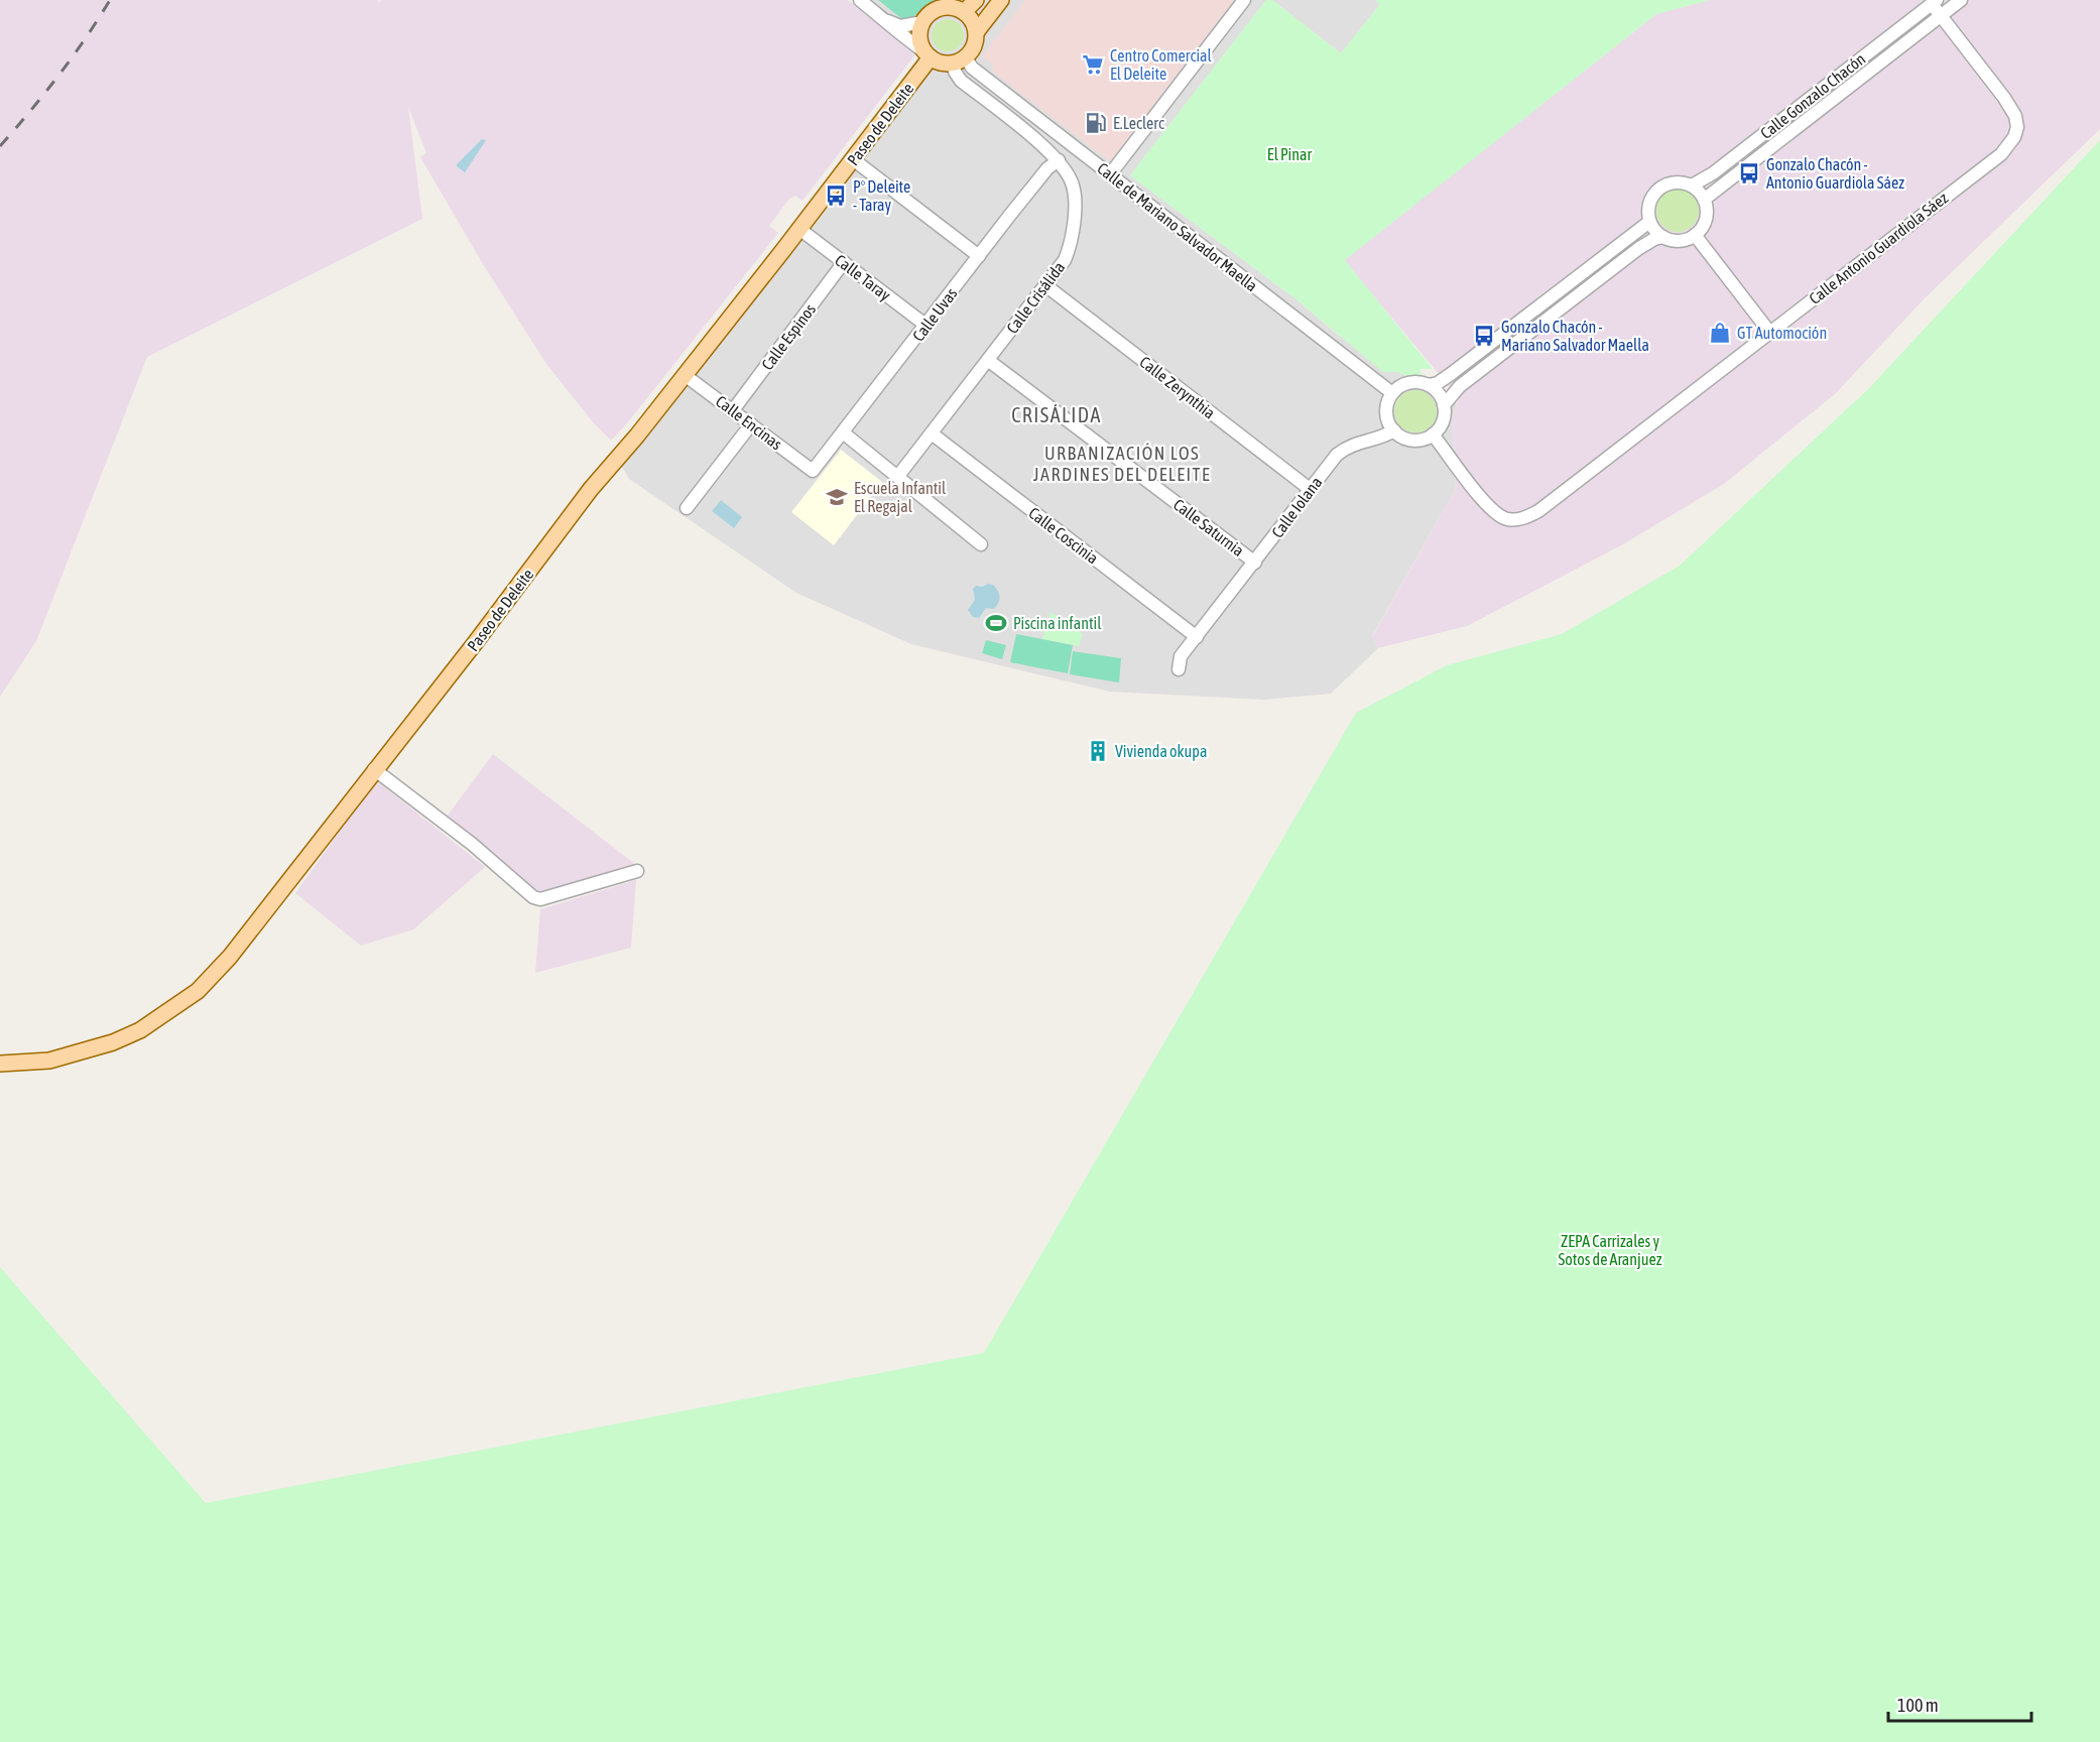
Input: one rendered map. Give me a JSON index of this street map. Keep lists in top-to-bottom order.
{
  "streets": {
    "main road": ["Paseo de Deleite"],
    "street": [
      "Calle Gonzalo Chacón",
      "Calle de Mariano Salvador Maella",
      "Calle Antonio Guardiola Sáez",
      "Calle Taray",
      "Calle Crisálida",
      "Calle Uvas",
      "Calle Espinos",
      "Calle Zerynthia",
      "Calle Encinas",
      "Calle Iolana",
      "Calle Saturnia",
      "Calle Coscinia"
    ]
  },
  "crossings": [
    ["Calle Gonzalo Chacón", "Calle Antonio Guardiola Sáez"],
    ["Paseo de Deleite", "Calle de Mariano Salvador Maella"],
    ["Paseo de Deleite", "Calle Taray"],
    ["Paseo de Deleite", "Calle Crisálida"],
    ["Paseo de Deleite", "Calle Encinas"],
    ["Calle de Mariano Salvador Maella", "Calle Antonio Guardiola Sáez"],
    ["Calle de Mariano Salvador Maella", "Calle Crisálida"],
    ["Calle de Mariano Salvador Maella", "Calle Iolana"],
    ["Calle Antonio Guardiola Sáez", "Calle Iolana"],
    ["Calle Taray", "Calle Uvas"],
    ["Calle Taray", "Calle Espinos"],
    ["Calle Crisálida", "Calle Uvas"],
    ["Calle Crisálida", "Calle Zerynthia"],
    ["Calle Crisálida", "Calle Saturnia"],
    ["Calle Crisálida", "Calle Coscinia"],
    ["Calle Uvas", "Calle Encinas"],
    ["Calle Espinos", "Calle Encinas"],
    ["Calle Zerynthia", "Calle Iolana"],
    ["Calle Iolana", "Calle Saturnia"],
    ["Calle Iolana", "Calle Coscinia"]
  ],
  "districts": ["CRISÁLIDA", "URBANIZACIÓN LOS JARDINES DEL DELEITE"],
  "parks": ["El Pinar", "ZEPA Carrizales y Sotos de Aranjuez"],
  "places": {
    "supermarket": ["Centro Comercial El Deleite"],
    "fuel station": ["E.Leclerc"],
    "bus stop": ["Gonzalo Chacón - Antonio Guardiola Sáez", "Pº Deleite - Taray", "Gonzalo Chacón - Mariano Salvador Maella"],
    "shop": ["GT Automoción"],
    "school or university": ["Escuela Infantil El Regajal"],
    "sports": ["Piscina infantil"],
    "building": ["Vivienda okupa"]
  },
  "scale_bar": "100 m"
}
